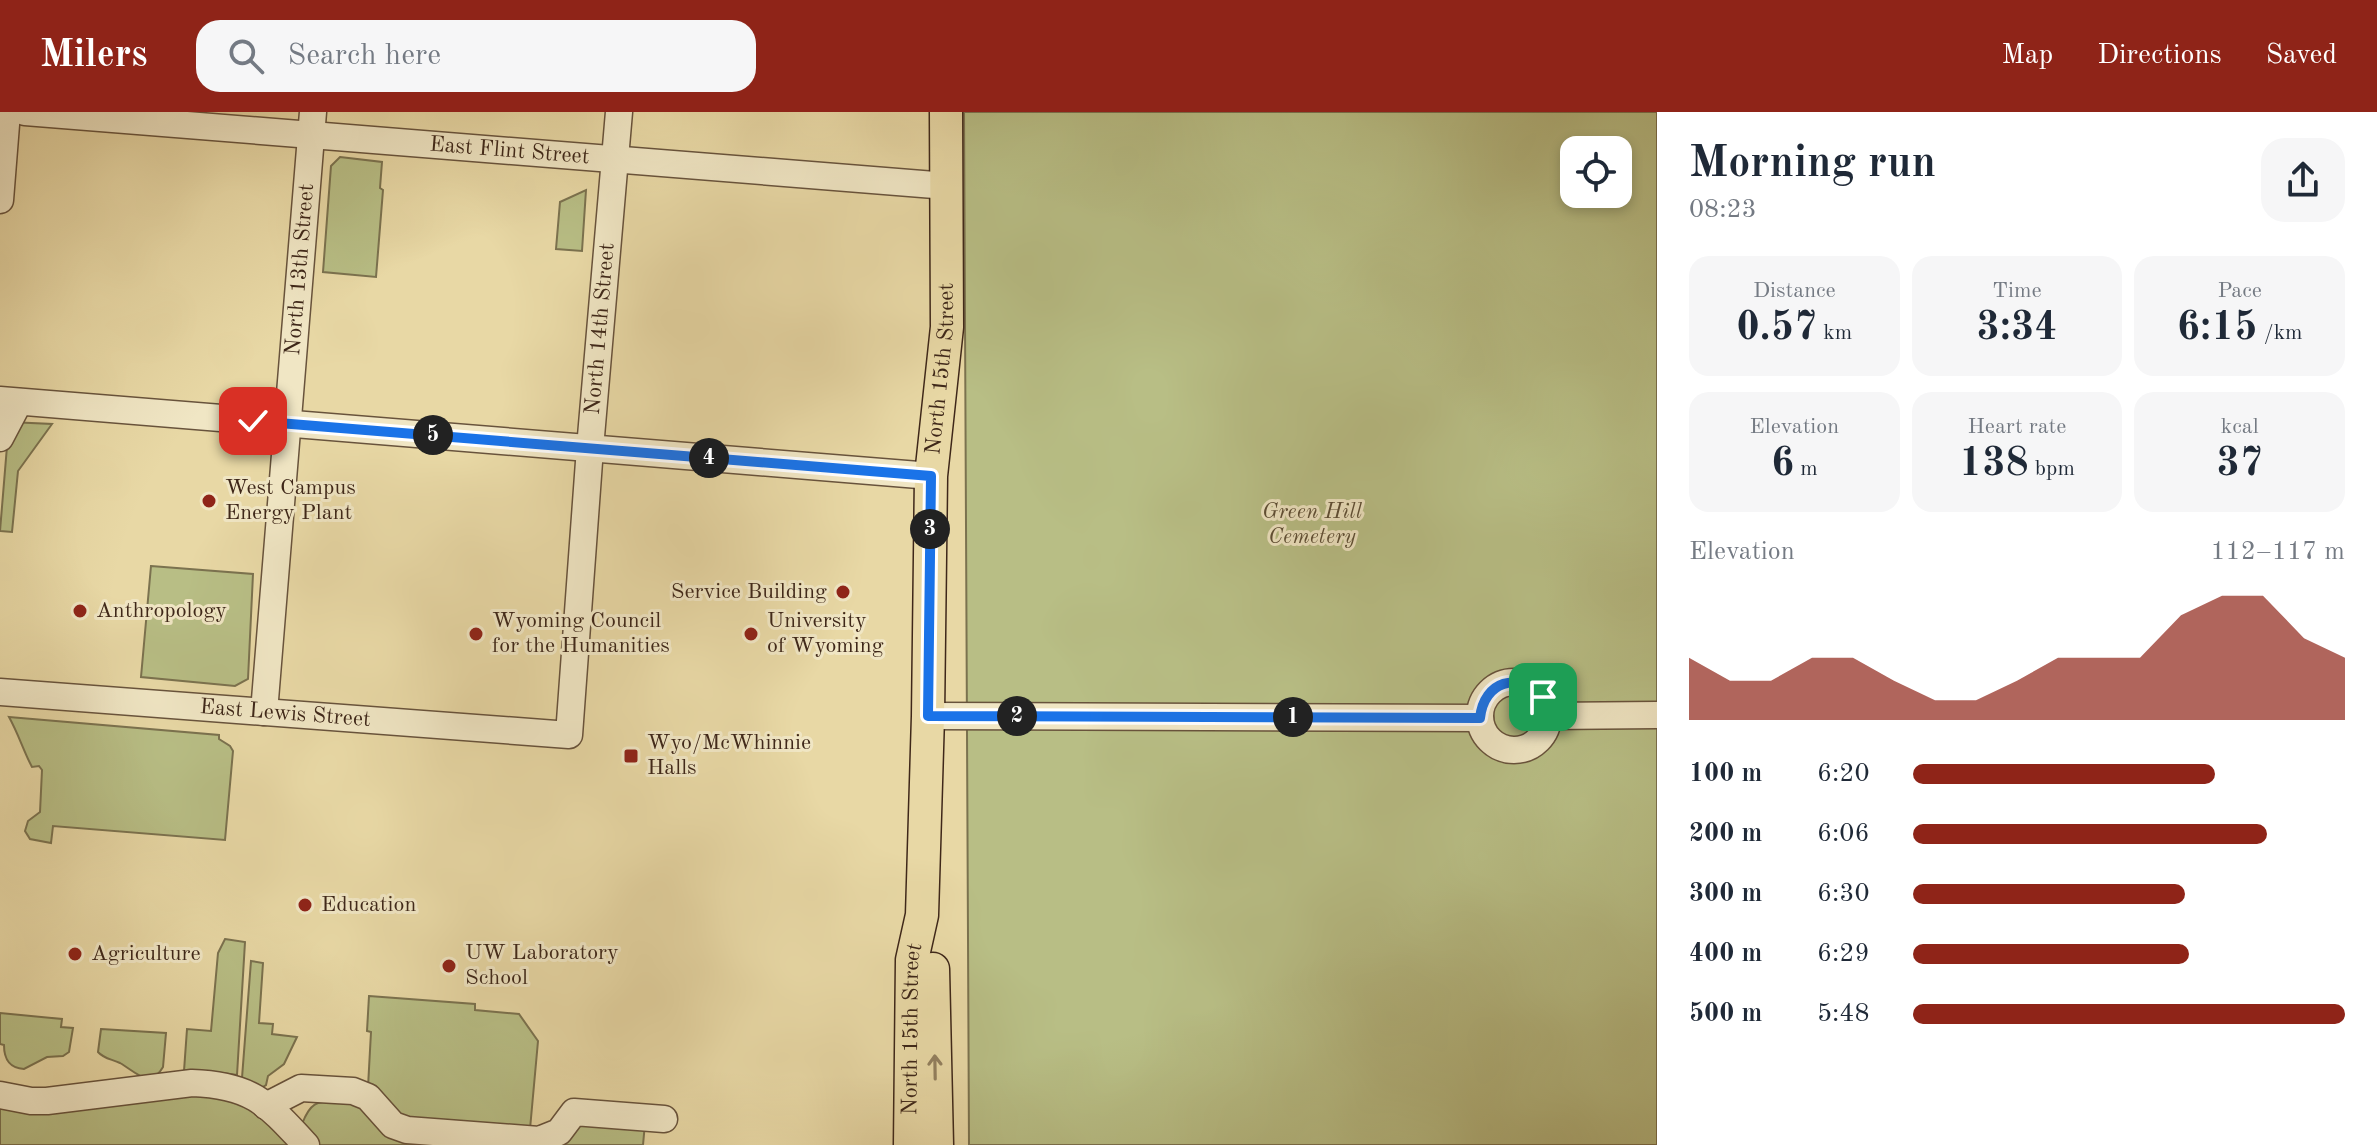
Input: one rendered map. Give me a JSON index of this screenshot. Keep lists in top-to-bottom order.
{
  "streets": {
    "main road": ["North 15th Street"],
    "street": [
      "East Flint Street",
      "North 13th Street",
      "North 14th Street",
      "East Lewis Street"
    ]
  },
  "crossings": [
    ["East Flint Street", "North 13th Street"],
    ["East Flint Street", "North 14th Street"],
    ["East Flint Street", "North 15th Street"],
    ["North 13th Street", "East Lewis Street"],
    ["North 14th Street", "East Lewis Street"]
  ],
  "parks": ["Green Hill Cemetery"],
  "places": {
    "other": [
      "West Campus Energy Plant",
      "Service Building",
      "Anthropology",
      "Wyoming Council for the Humanities",
      "University of Wyoming",
      "Education",
      "Agriculture",
      "UW Laboratory School"
    ],
    "transit": ["Wyo/McWhinnie Halls"]
  },
  "page": {
    "header": "Milers",
    "search": "Search here",
    "nav": ["Map", "Directions", "Saved"],
    "heading": ["Morning run", "08:23"],
    "stats": [
      ["Distance", "0.57 km"],
      ["Time", "3:34"],
      ["Pace", "6:15 /km"],
      ["Elevation", "6 m"],
      ["Heart rate", "138 bpm"],
      ["kcal", "37"]
    ],
    "pins": [
      "5",
      "4",
      "3",
      "2",
      "1"
    ],
    "chart": ["Elevation", "112–117 m"],
    "list": [
      {
        "name": "100 m",
        "note": "6:20"
      },
      {
        "name": "200 m",
        "note": "6:06"
      },
      {
        "name": "300 m",
        "note": "6:30"
      },
      {
        "name": "400 m",
        "note": "6:29"
      },
      {
        "name": "500 m",
        "note": "5:48"
      }
    ]
  }
}
